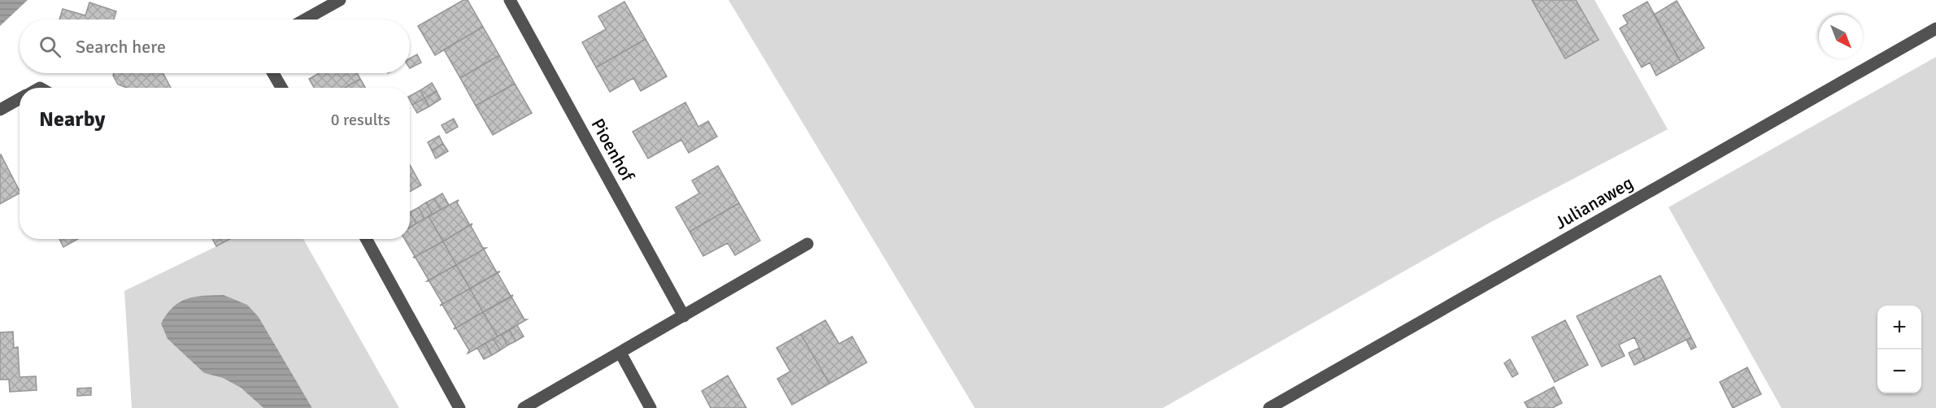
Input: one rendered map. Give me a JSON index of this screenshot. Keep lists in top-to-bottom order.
{
  "streets": {
    "street": ["Pioenhof", "Julianaweg"]
  },
  "north": "bottom right",
  "page": {
    "search": "Search here",
    "heading": ["Nearby", "0 results"],
    "map_buttons": ["+", "−"]
  }
}
